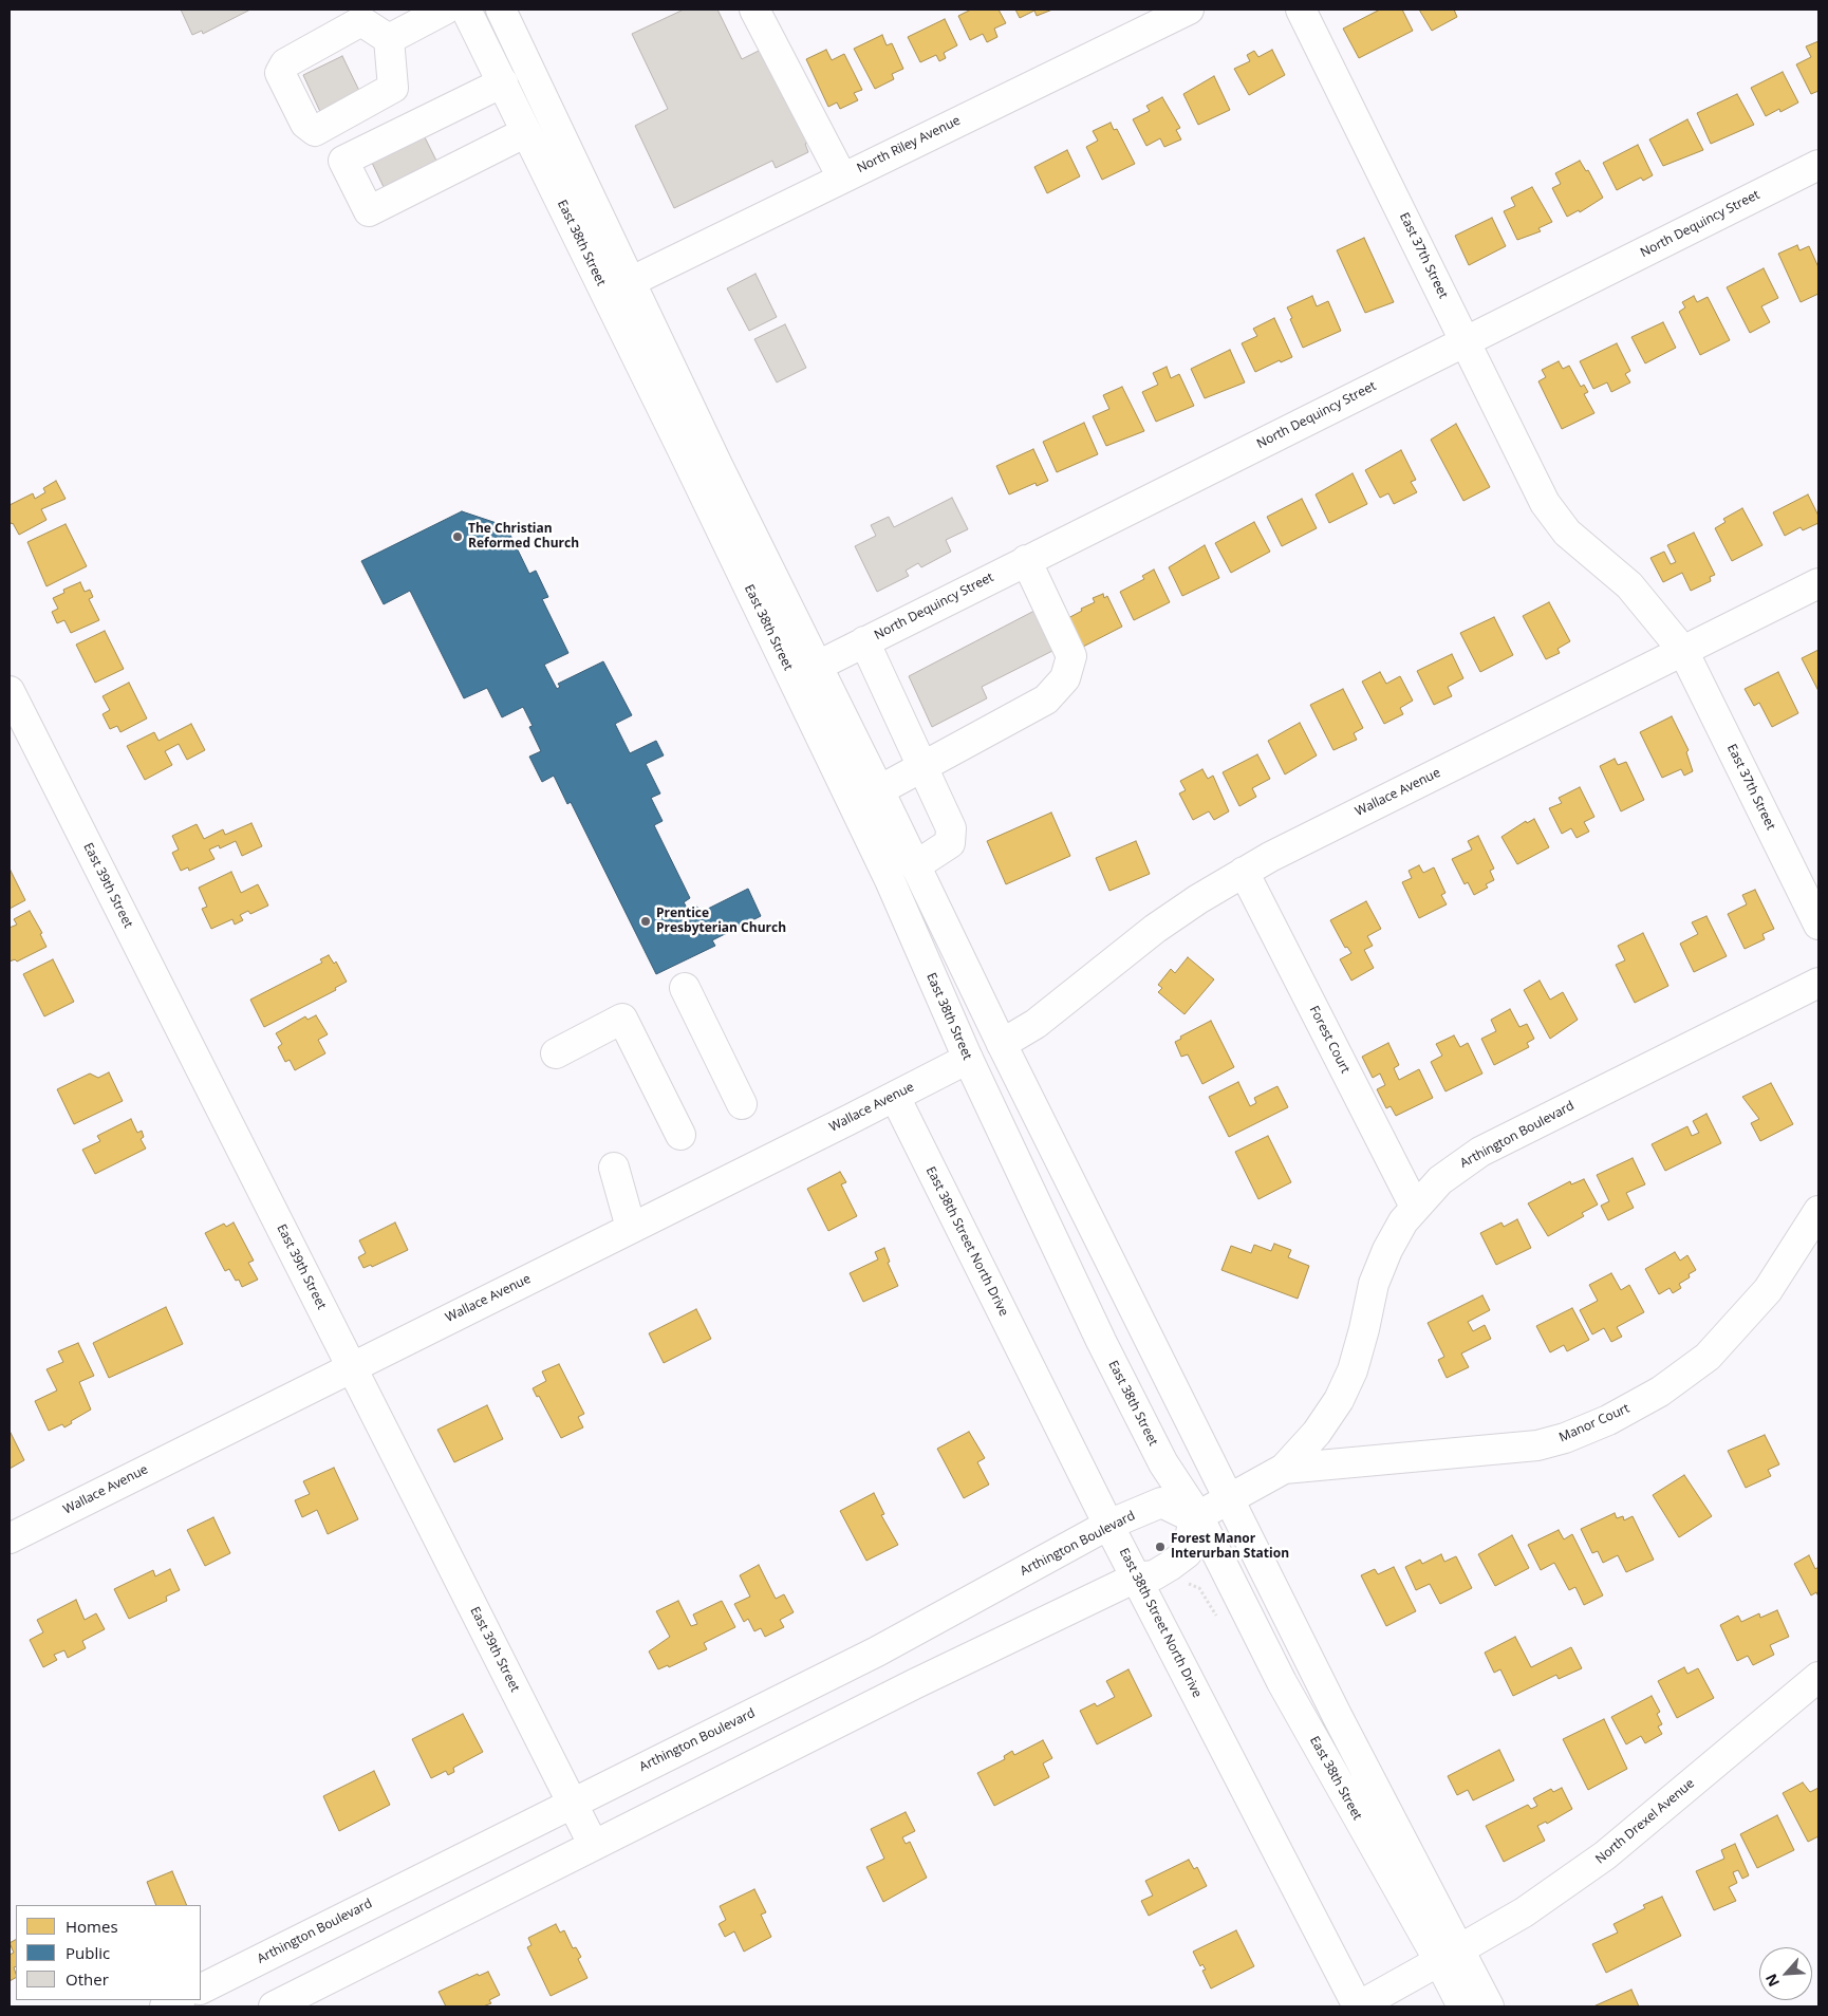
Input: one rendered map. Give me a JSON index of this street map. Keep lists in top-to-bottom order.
{
  "streets": {
    "street": [
      "North Riley Avenue",
      "North Dequincy Street",
      "East 38th Street",
      "East 37th Street",
      "Wallace Avenue",
      "East 39th Street",
      "Forest Court",
      "Arthington Boulevard",
      "East 38th Street North Drive",
      "Manor Court",
      "North Drexel Avenue"
    ]
  },
  "crossings": [
    ["North Riley Avenue", "East 38th Street"],
    ["North Dequincy Street", "East 38th Street"],
    ["North Dequincy Street", "East 37th Street"],
    ["East 38th Street", "Wallace Avenue"],
    ["East 38th Street", "Arthington Boulevard"],
    ["East 38th Street", "North Drexel Avenue"],
    ["East 37th Street", "Wallace Avenue"],
    ["Wallace Avenue", "East 39th Street"],
    ["Wallace Avenue", "Forest Court"],
    ["Wallace Avenue", "East 38th Street North Drive"],
    ["East 39th Street", "Arthington Boulevard"],
    ["Forest Court", "Arthington Boulevard"],
    ["Arthington Boulevard", "East 38th Street North Drive"],
    ["Arthington Boulevard", "Manor Court"],
    ["East 38th Street North Drive", "North Drexel Avenue"]
  ],
  "places": ["The Christian Reformed Church", "Prentice Presbyterian Church", "Forest Manor Interurban Station"],
  "legend": ["Homes", "Public", "Other"],
  "north": "bottom left"
}
